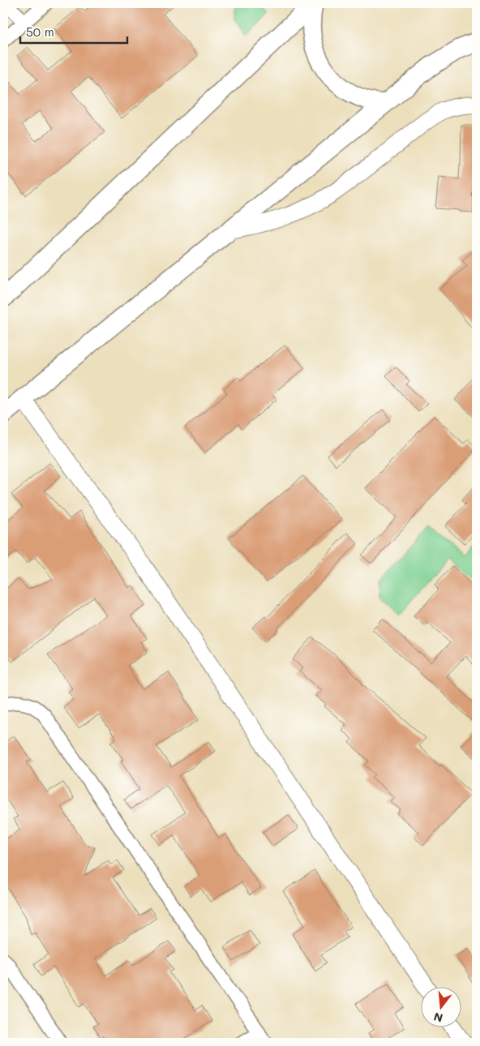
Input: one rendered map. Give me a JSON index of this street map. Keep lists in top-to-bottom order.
{
  "scale_bar": "50 m",
  "north": "bottom"
}
